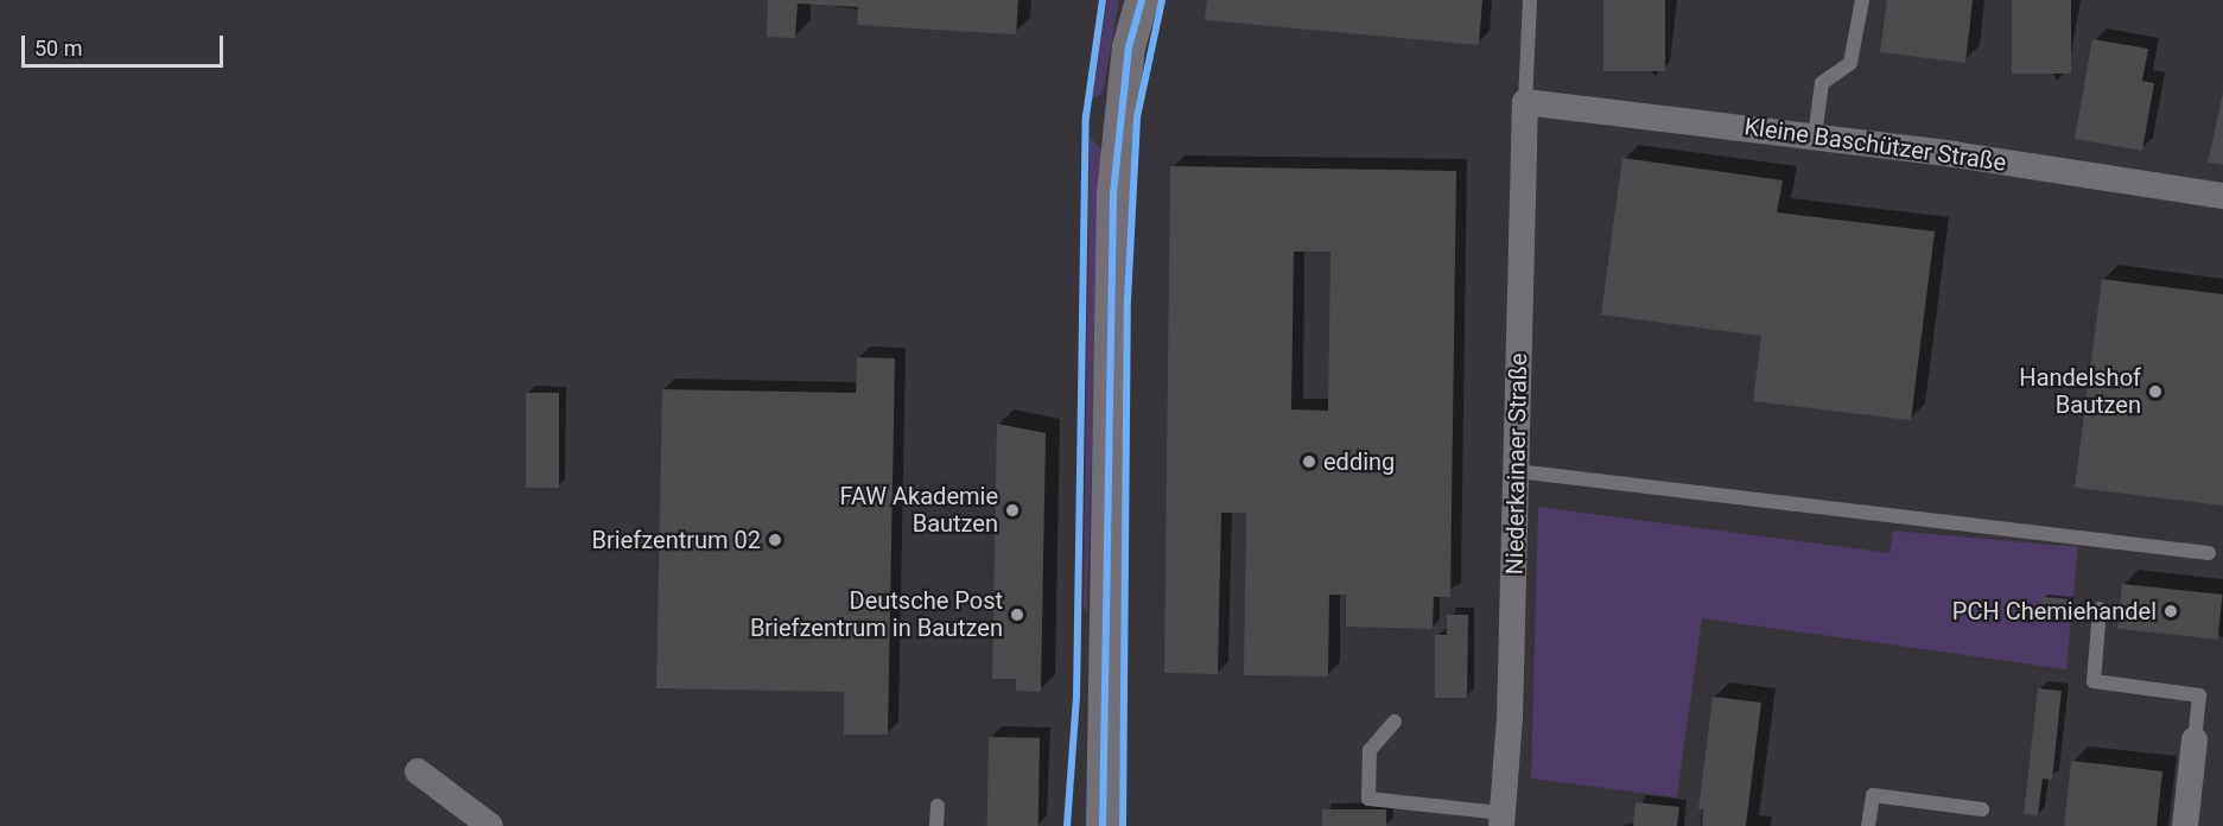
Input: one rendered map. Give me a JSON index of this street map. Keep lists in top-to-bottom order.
{
  "streets": {
    "street": ["Kleine Baschützer Straße", "Niederkainaer Straße"]
  },
  "crossings": [
    ["Kleine Baschützer Straße", "Niederkainaer Straße"]
  ],
  "places": [
    "Handelshof Bautzen",
    "edding",
    "FAW Akademie Bautzen",
    "Briefzentrum 02",
    "PCH Chemiehandel",
    "Deutsche Post Briefzentrum in Bautzen"
  ],
  "scale_bar": "50 m"
}
